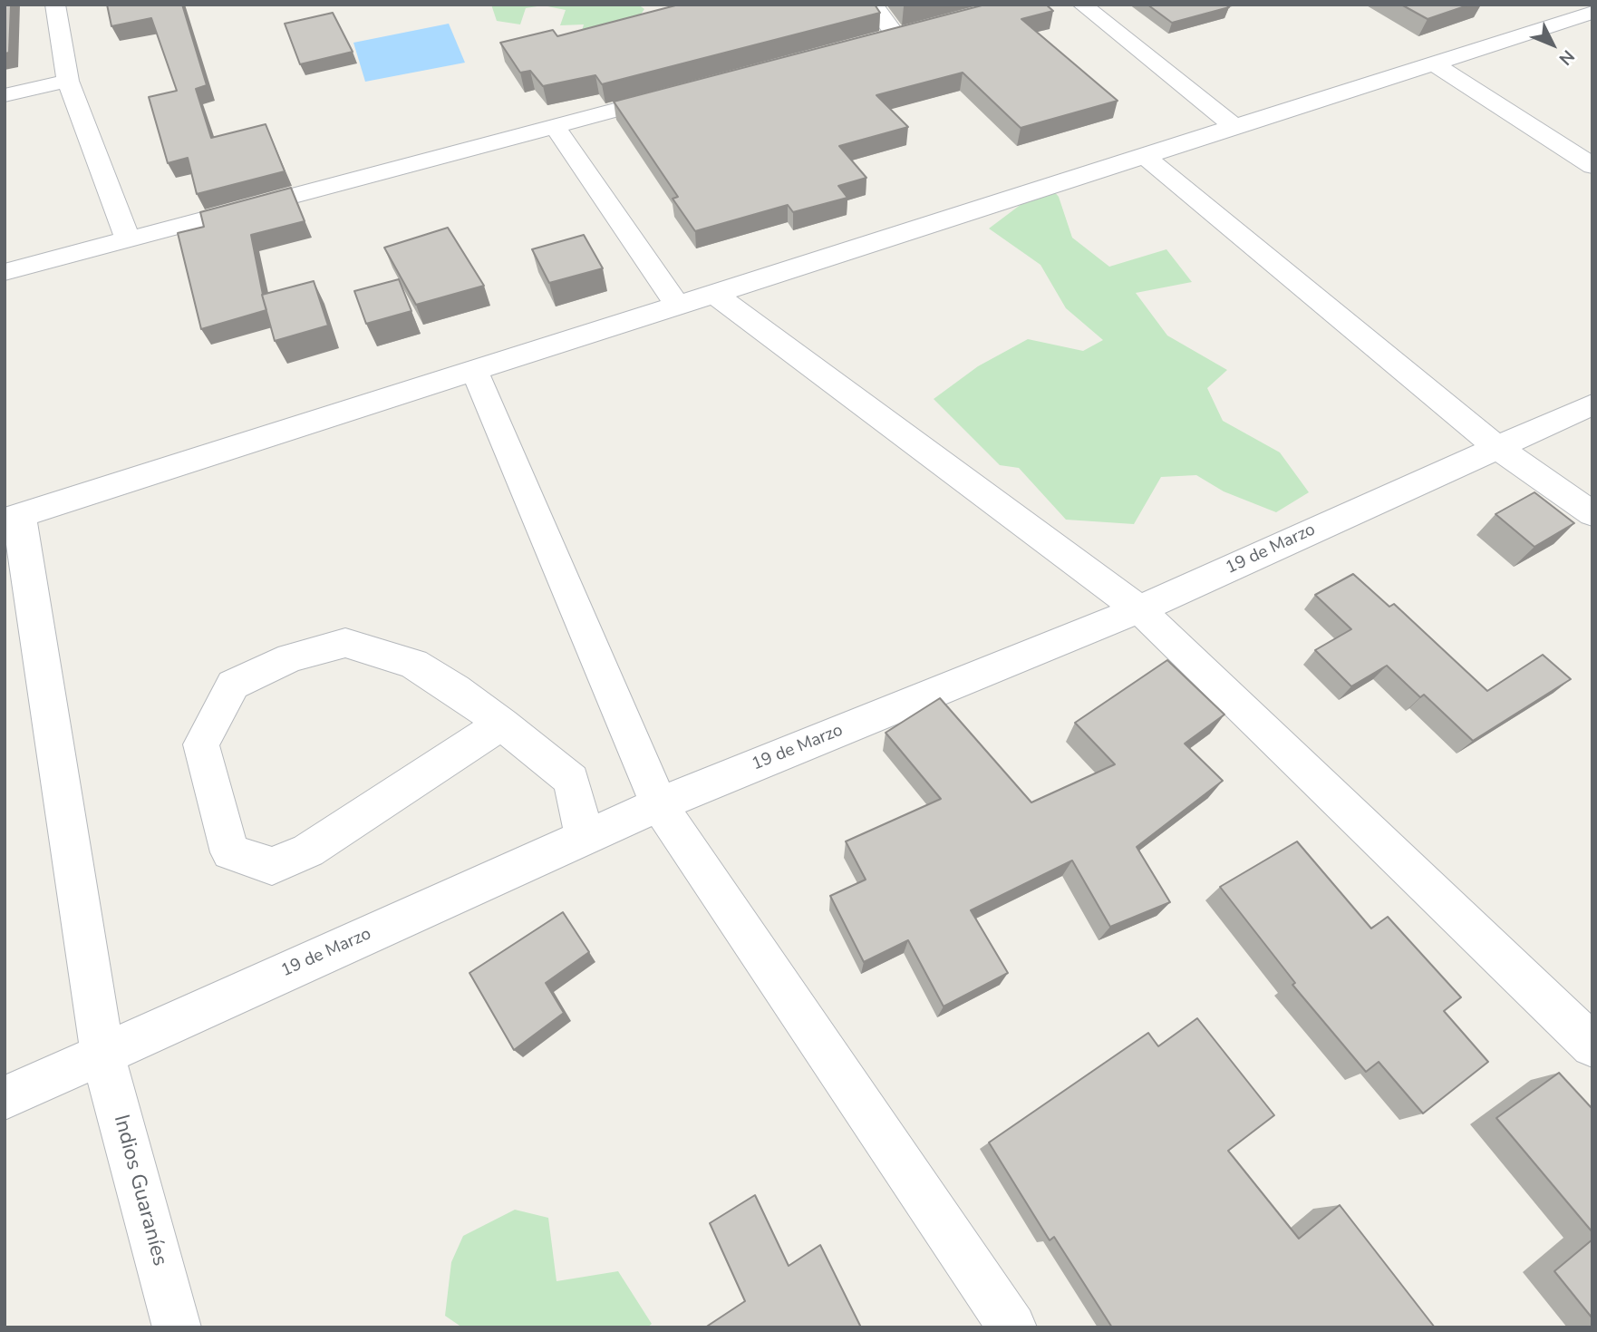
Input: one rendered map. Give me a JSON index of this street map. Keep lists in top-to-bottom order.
{
  "streets": {
    "street": ["19 de Marzo", "Indios Guaraníes"]
  },
  "crossings": [
    ["19 de Marzo", "Indios Guaraníes"]
  ],
  "north": "bottom right"
}
